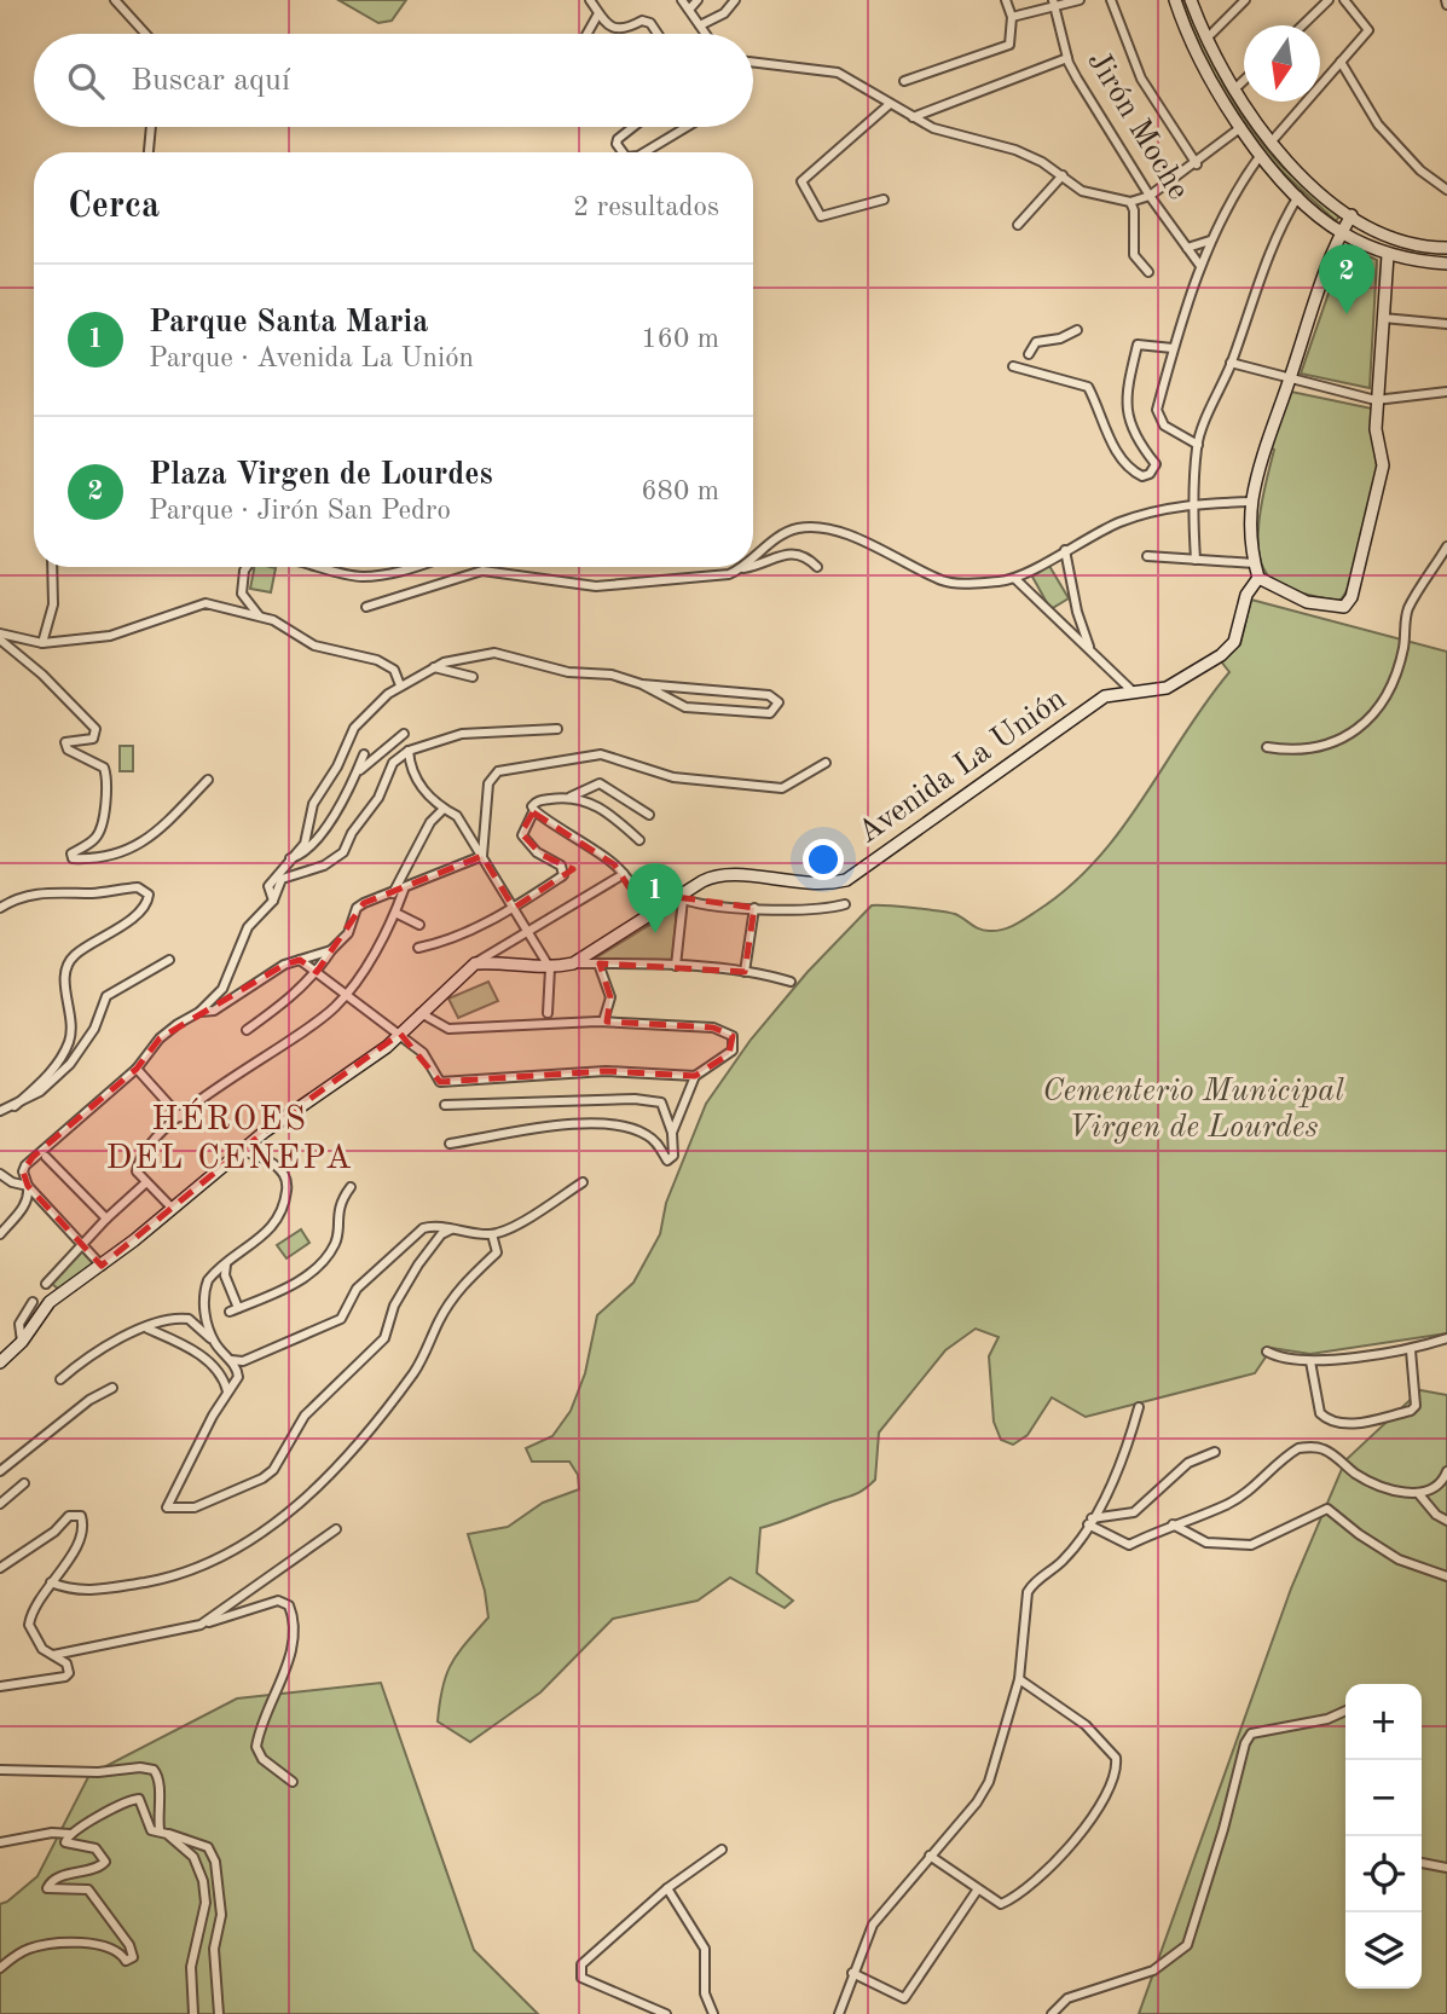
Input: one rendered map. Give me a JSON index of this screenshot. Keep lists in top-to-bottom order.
{
  "streets": {
    "main road": ["Avenida La Unión"],
    "street": ["Jirón Moche"]
  },
  "districts": ["HÉROES DEL CENEPA"],
  "parks": ["Cementerio Municipal Virgen de Lourdes"],
  "north": "bottom",
  "page": {
    "search": "Buscar aquí",
    "heading": ["Cerca", "2 resultados"],
    "pins": ["2", "1"],
    "list": [
      {
        "mark": "1",
        "name": "Parque Santa Maria",
        "note": "Parque · Avenida La Unión",
        "value": "160 m"
      },
      {
        "mark": "2",
        "name": "Plaza Virgen de Lourdes",
        "note": "Parque · Jirón San Pedro",
        "value": "680 m"
      }
    ],
    "map_buttons": ["+", "−"]
  }
}
